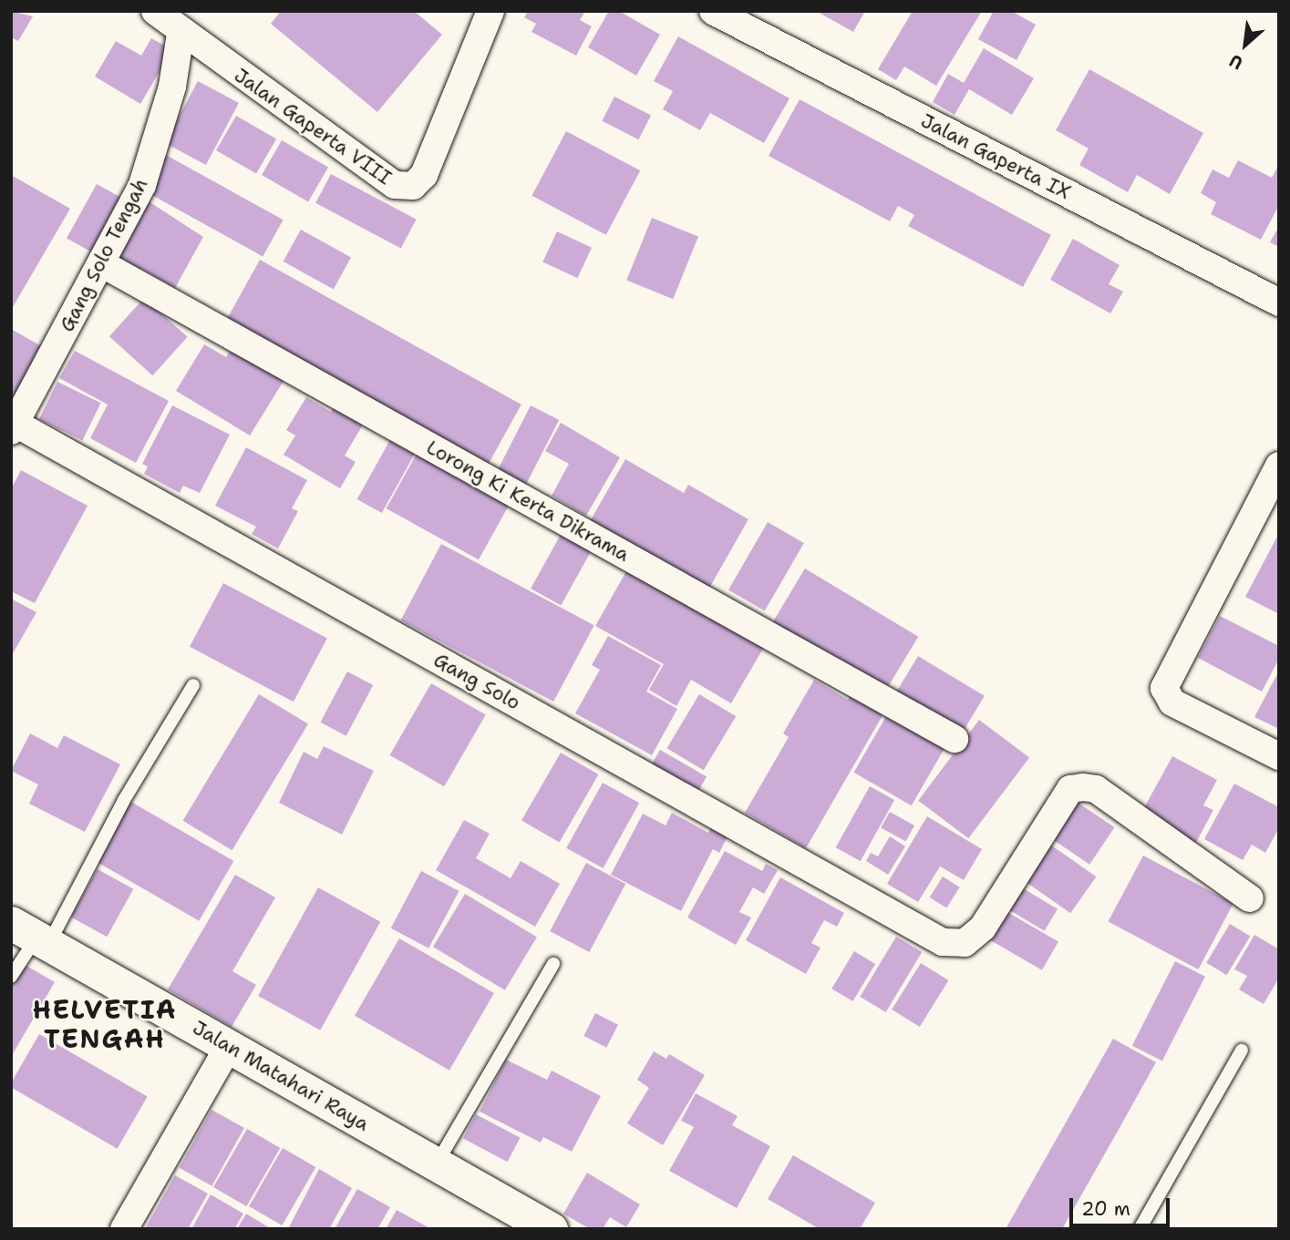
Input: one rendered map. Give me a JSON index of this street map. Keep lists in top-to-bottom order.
{
  "streets": {
    "street": [
      "Jalan Gaperta VIII",
      "Jalan Gaperta IX",
      "Gang Solo Tengah",
      "Lorong Ki Kerta Dikrama",
      "Gang Solo",
      "Jalan Matahari Raya"
    ]
  },
  "crossings": [
    ["Jalan Gaperta VIII", "Gang Solo Tengah"],
    ["Gang Solo Tengah", "Lorong Ki Kerta Dikrama"],
    ["Gang Solo Tengah", "Gang Solo"]
  ],
  "districts": ["HELVETIA TENGAH"],
  "scale_bar": "20 m",
  "north": "bottom left"
}
